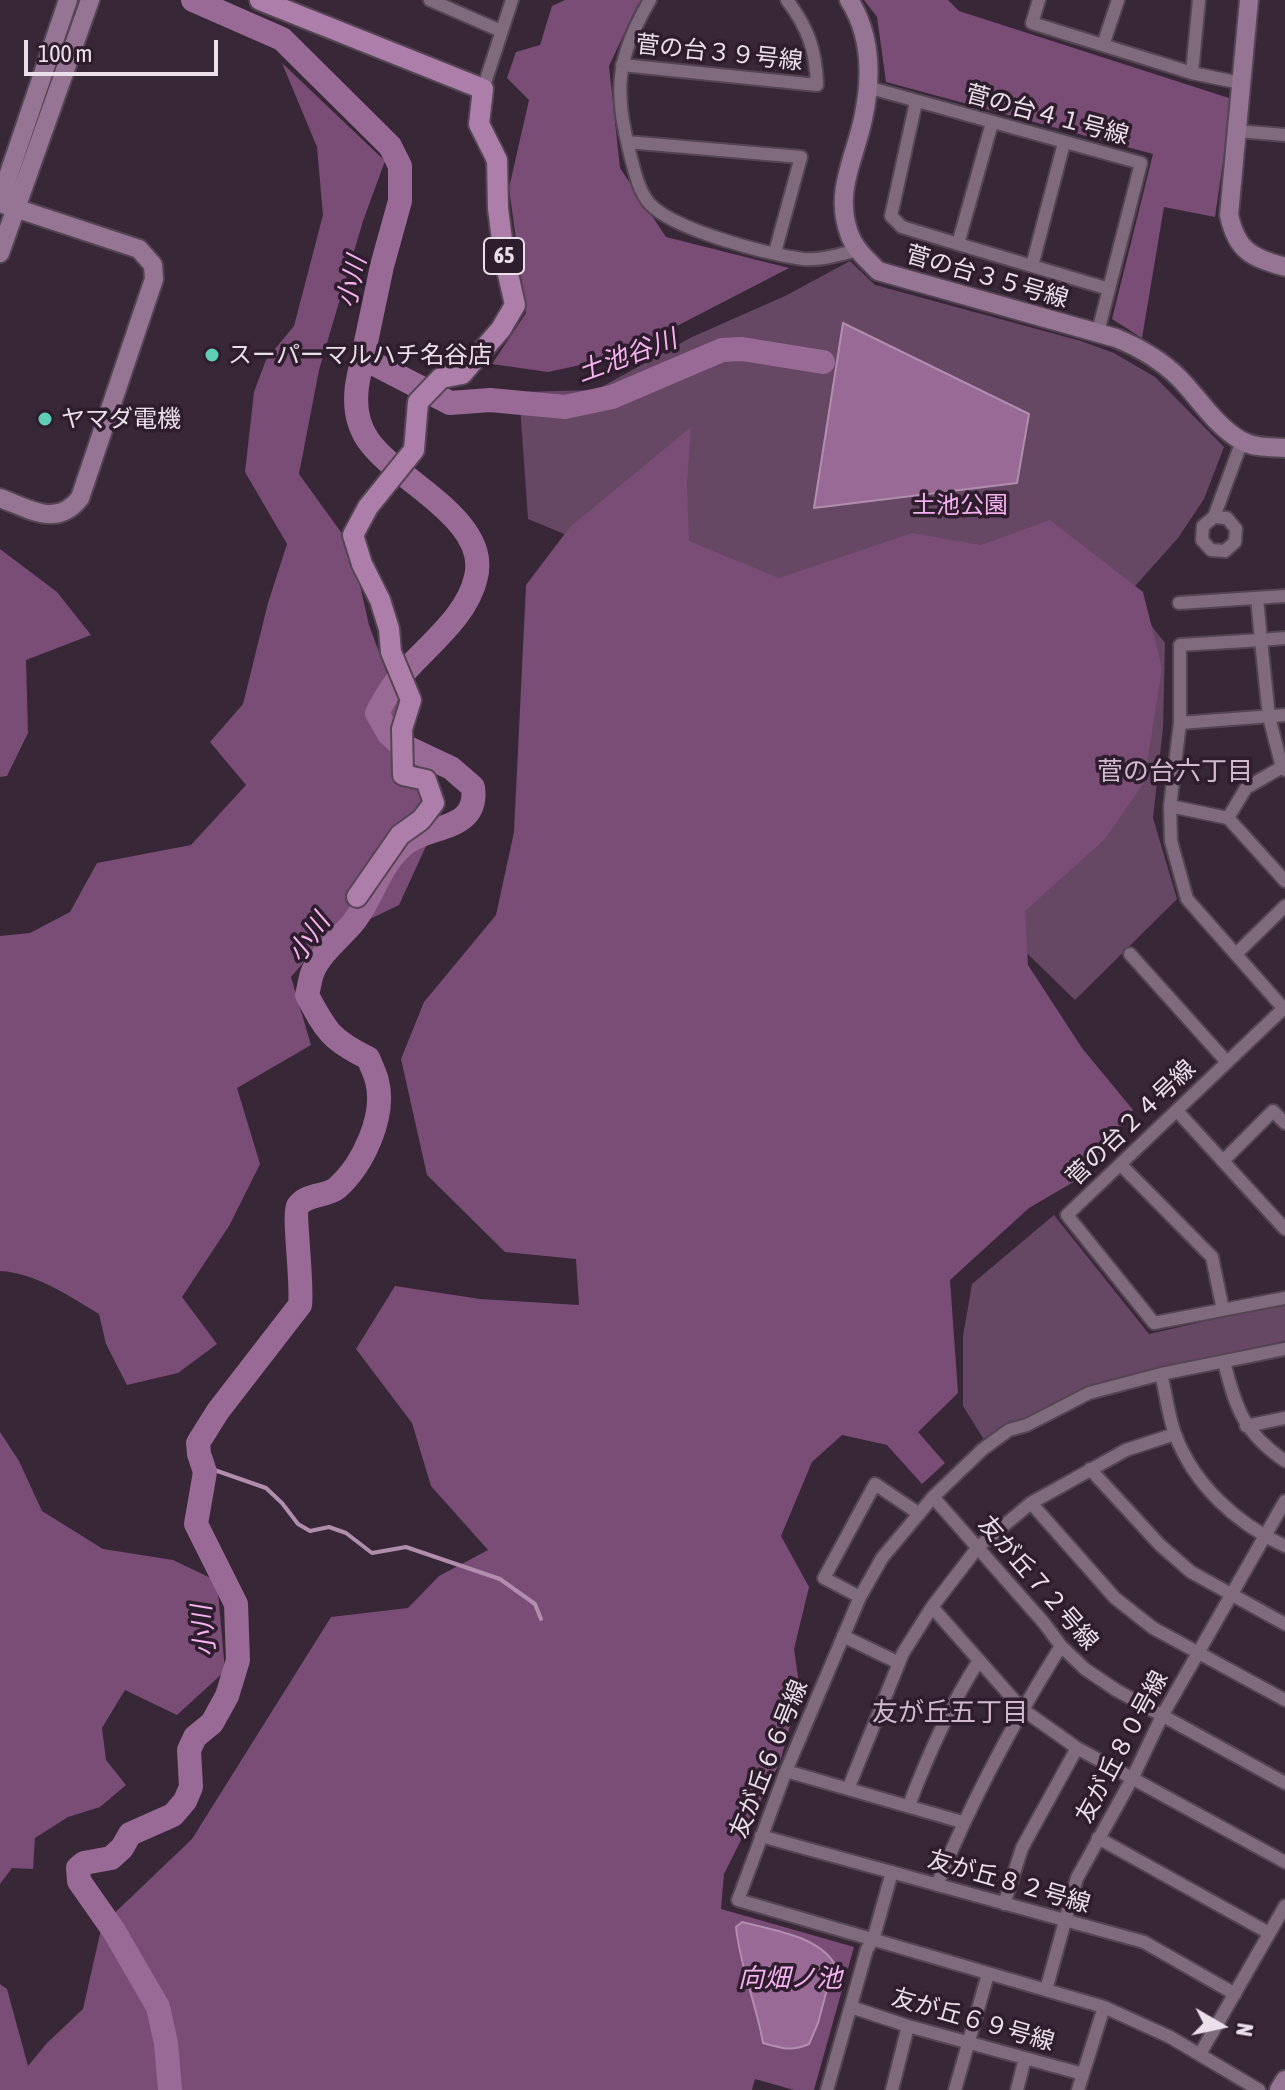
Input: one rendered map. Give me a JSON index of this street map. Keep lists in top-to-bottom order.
{
  "streets": {
    "main road": ["65"],
    "street": [
      "菅の台３９号線",
      "菅の台４１号線",
      "菅の台３５号線",
      "菅の台２４号線",
      "友が丘７２号線",
      "友が丘８０号線",
      "友が丘６６号線",
      "友が丘８２号線",
      "友が丘６９号線"
    ]
  },
  "crossings": [
    ["菅の台４１号線", "菅の台３５号線"],
    ["友が丘７２号線", "友が丘８０号線"],
    ["友が丘７２号線", "友が丘６６号線"],
    ["友が丘８０号線", "友が丘６６号線"],
    ["友が丘８０号線", "友が丘８２号線"],
    ["友が丘６６号線", "友が丘８２号線"]
  ],
  "districts": ["菅の台六丁目", "友が丘五丁目"],
  "water": ["小川", "土池谷川", "向畑ノ池"],
  "parks": ["土池公園"],
  "places": ["スーパーマルハチ名谷店", "ヤマダ電機"],
  "scale_bar": "100 m",
  "north": "right"
}
